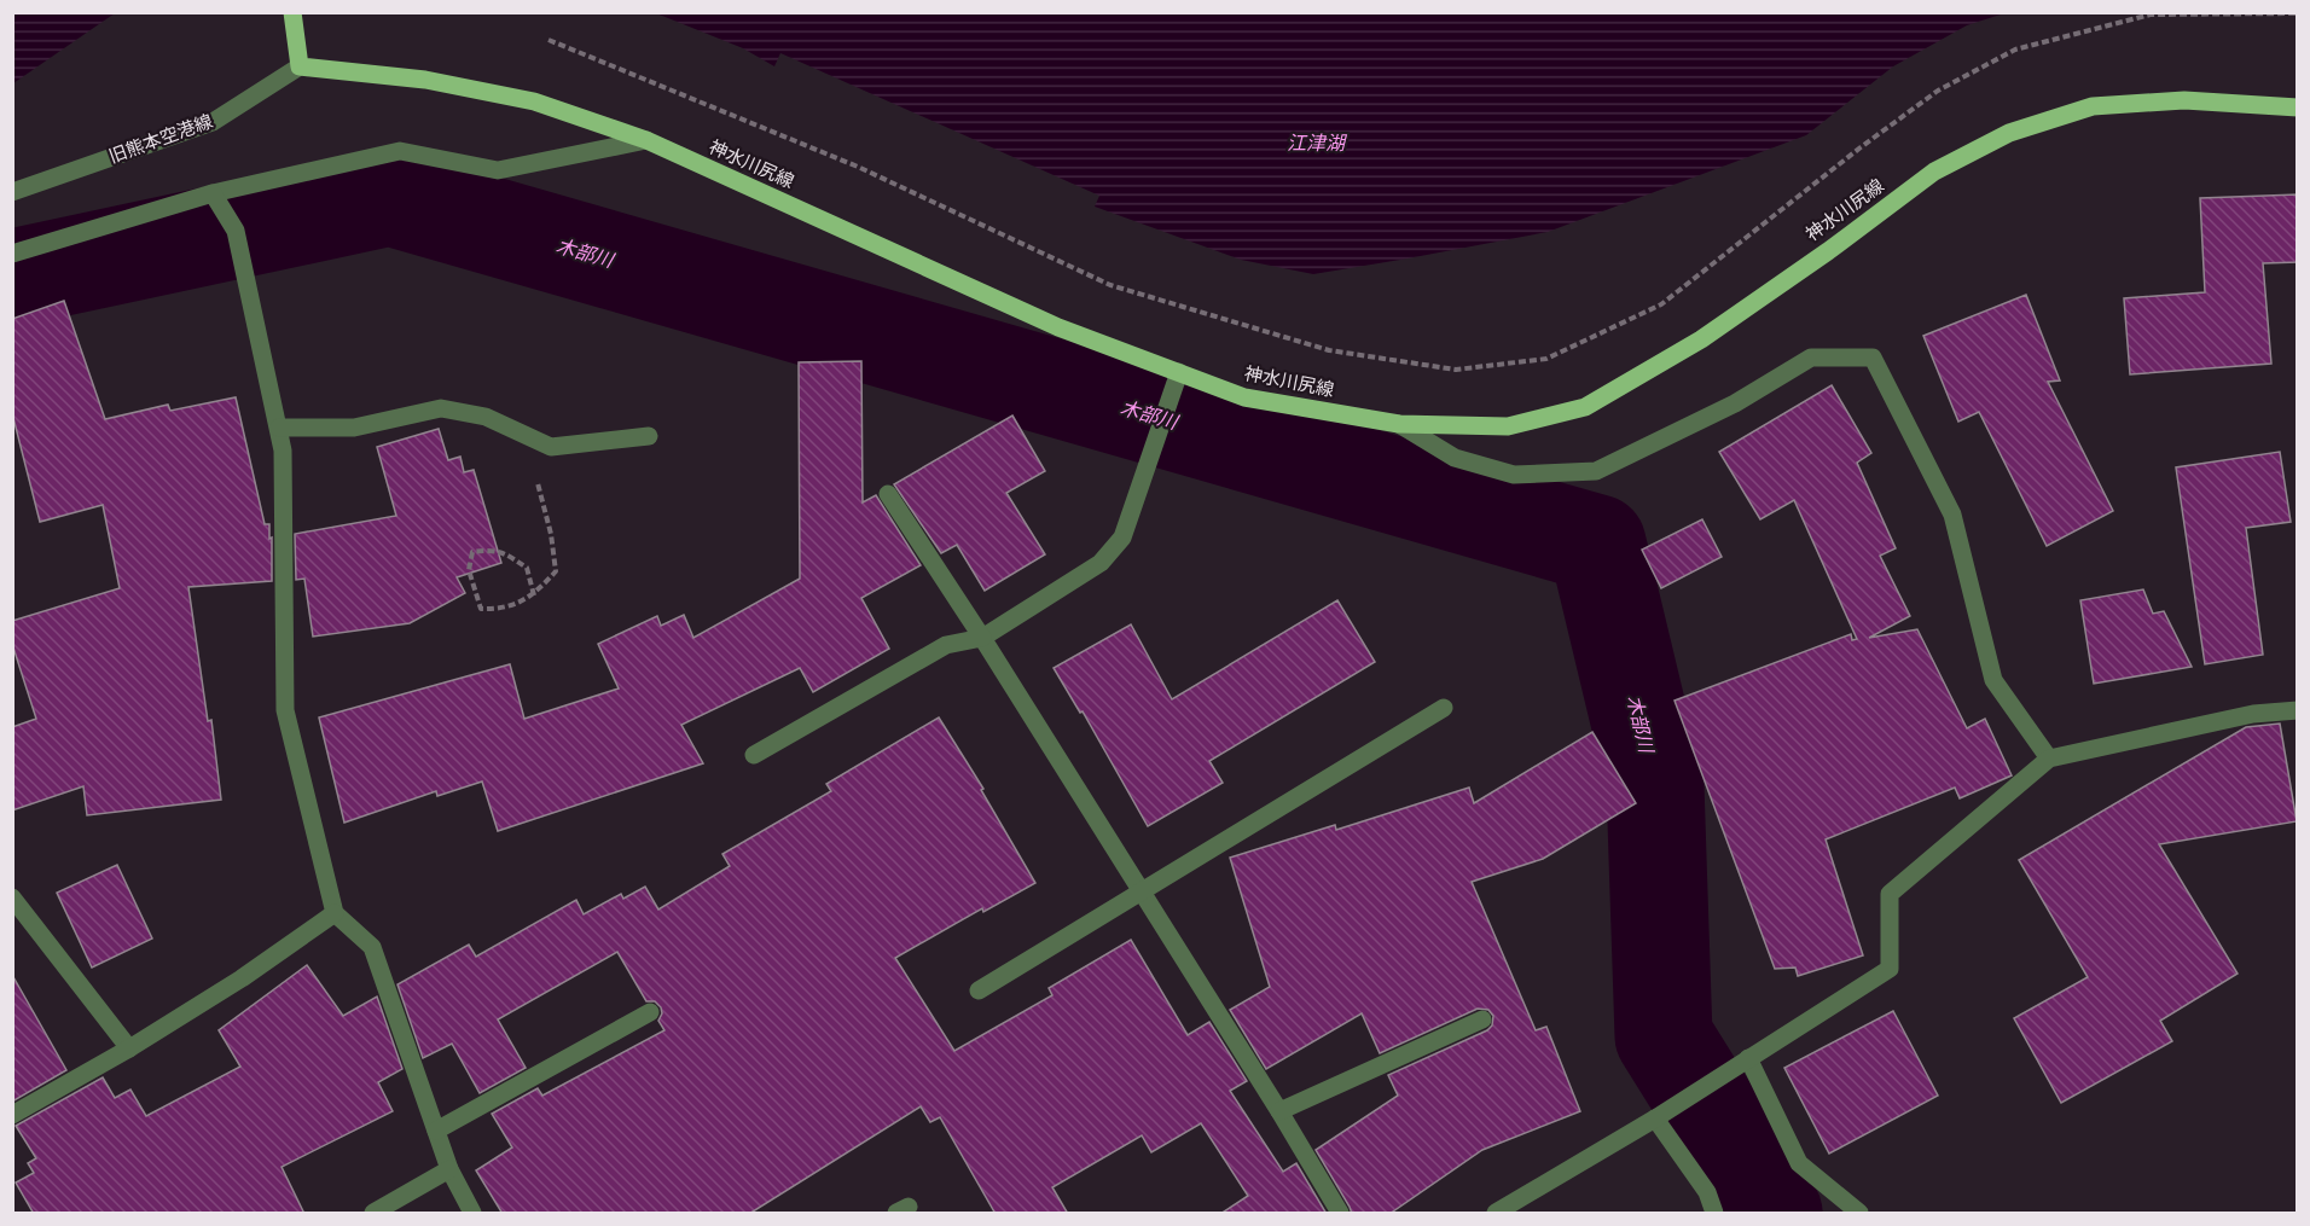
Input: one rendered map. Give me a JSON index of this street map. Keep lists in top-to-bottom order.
{
  "streets": {
    "main road": ["神水川尻線"],
    "street": ["旧熊本空港線"]
  },
  "crossings": [
    ["旧熊本空港線", "神水川尻線"]
  ],
  "water": ["江津湖", "木部川"]
}
